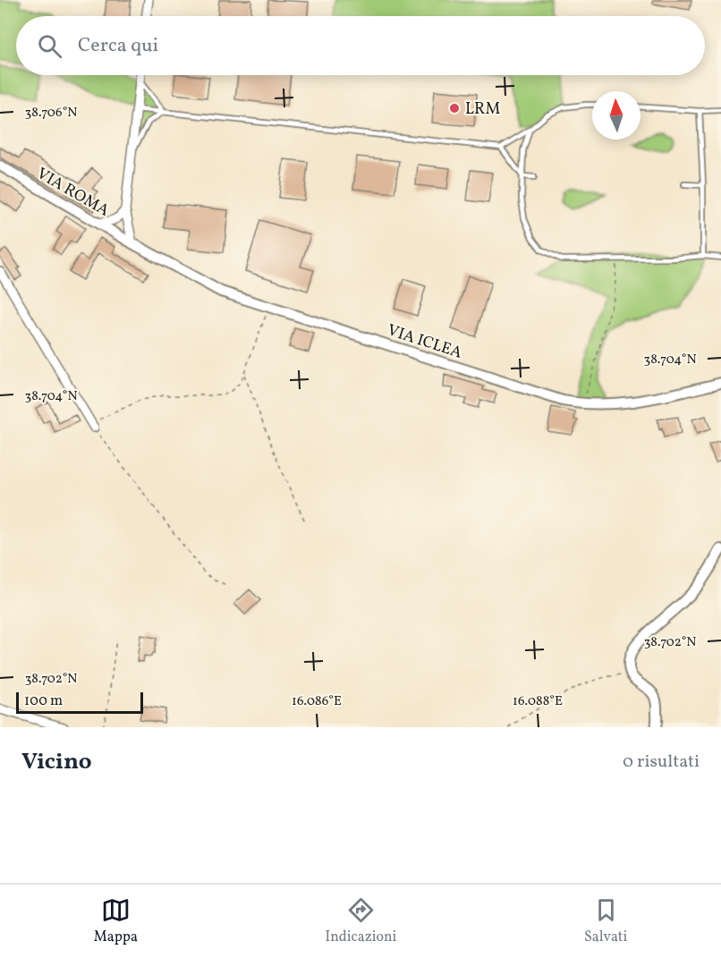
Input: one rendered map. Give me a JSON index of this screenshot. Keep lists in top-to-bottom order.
{
  "streets": {
    "street": ["VIA ROMA", "VIA ICLEA"]
  },
  "crossings": [
    ["VIA ROMA", "VIA ICLEA"]
  ],
  "places": ["LRM"],
  "scale_bar": "100 m",
  "north": "top",
  "page": {
    "search": "Cerca qui",
    "scale": "100 m",
    "heading": ["Vicino", "0 risultati"],
    "nav": ["Mappa", "Indicazioni", "Salvati"]
  },
  "coordinates": [
    "38.706°N",
    "38.704°N",
    "38.702°N",
    "16.086°E",
    "16.088°E"
  ]
}
